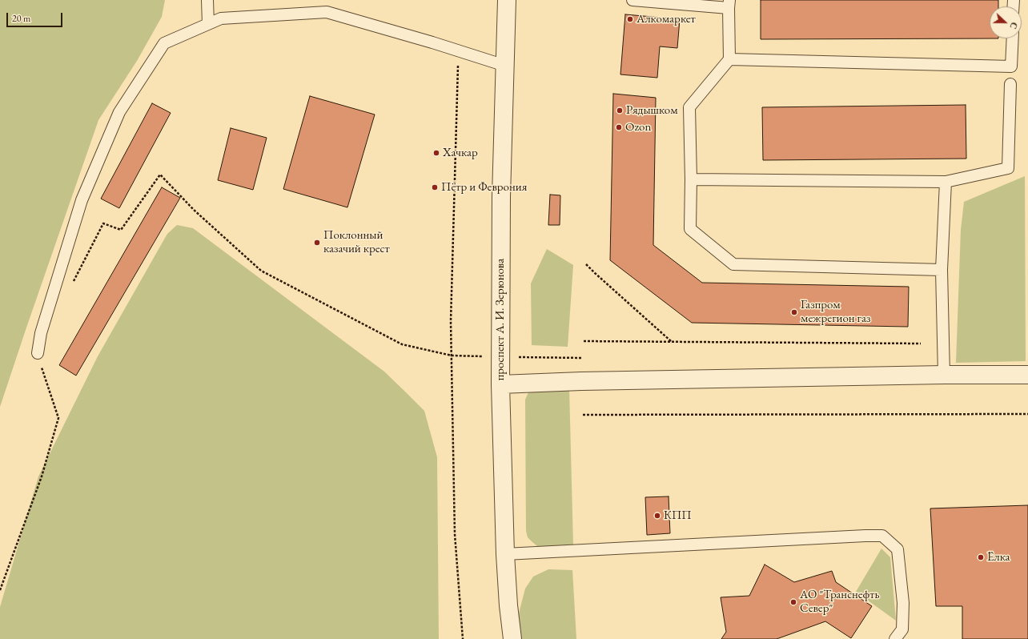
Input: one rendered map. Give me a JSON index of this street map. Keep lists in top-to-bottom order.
{
  "streets": {
    "street": ["проспект А. И. Зерюнова"]
  },
  "places": [
    "Алкомаркет",
    "Рядышком",
    "Ozon",
    "Хачкар",
    "Пётр и Феврония",
    "Поклонный казачий крест",
    "Газпром межрегион газ",
    "КПП",
    "Ёлка",
    "АО \"Транснефть Север\""
  ],
  "scale_bar": "20 m",
  "north": "right"
}
